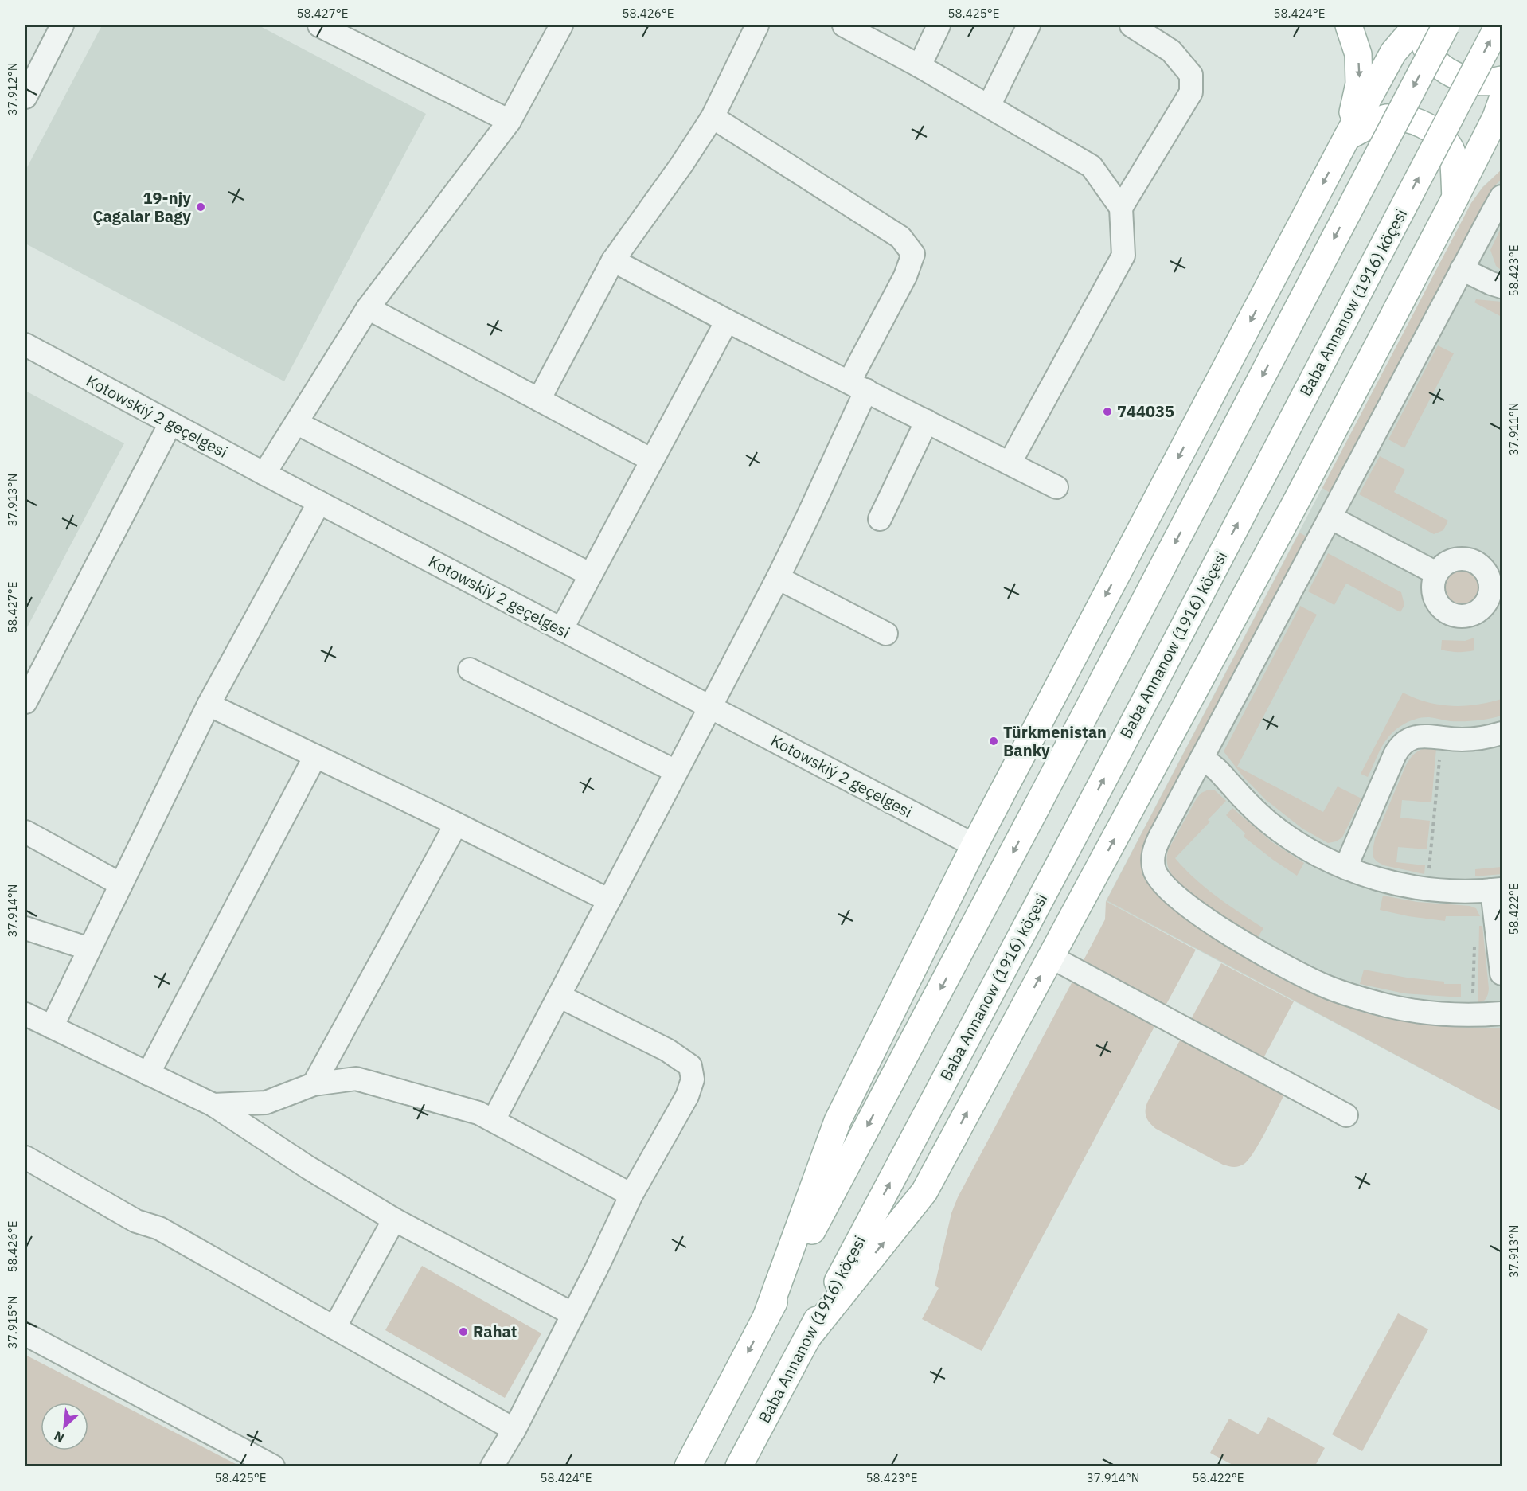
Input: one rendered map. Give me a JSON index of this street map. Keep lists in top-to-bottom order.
{
  "streets": {
    "main road": ["Baba Annanow (1916) köçesi"],
    "street": ["Kotowskiý 2 geçelgesi"]
  },
  "places": [
    "19-njy Çagalar Bagy",
    "744035",
    "Türkmenistan Banky",
    "Rahat"
  ],
  "north": "bottom left",
  "coordinates": [
    "58.427°E",
    "58.426°E",
    "58.425°E",
    "58.424°E",
    "37.912°N",
    "58.423°E",
    "37.911°N",
    "37.913°N",
    "58.422°E",
    "37.914°N",
    "37.915°N"
  ]
}
